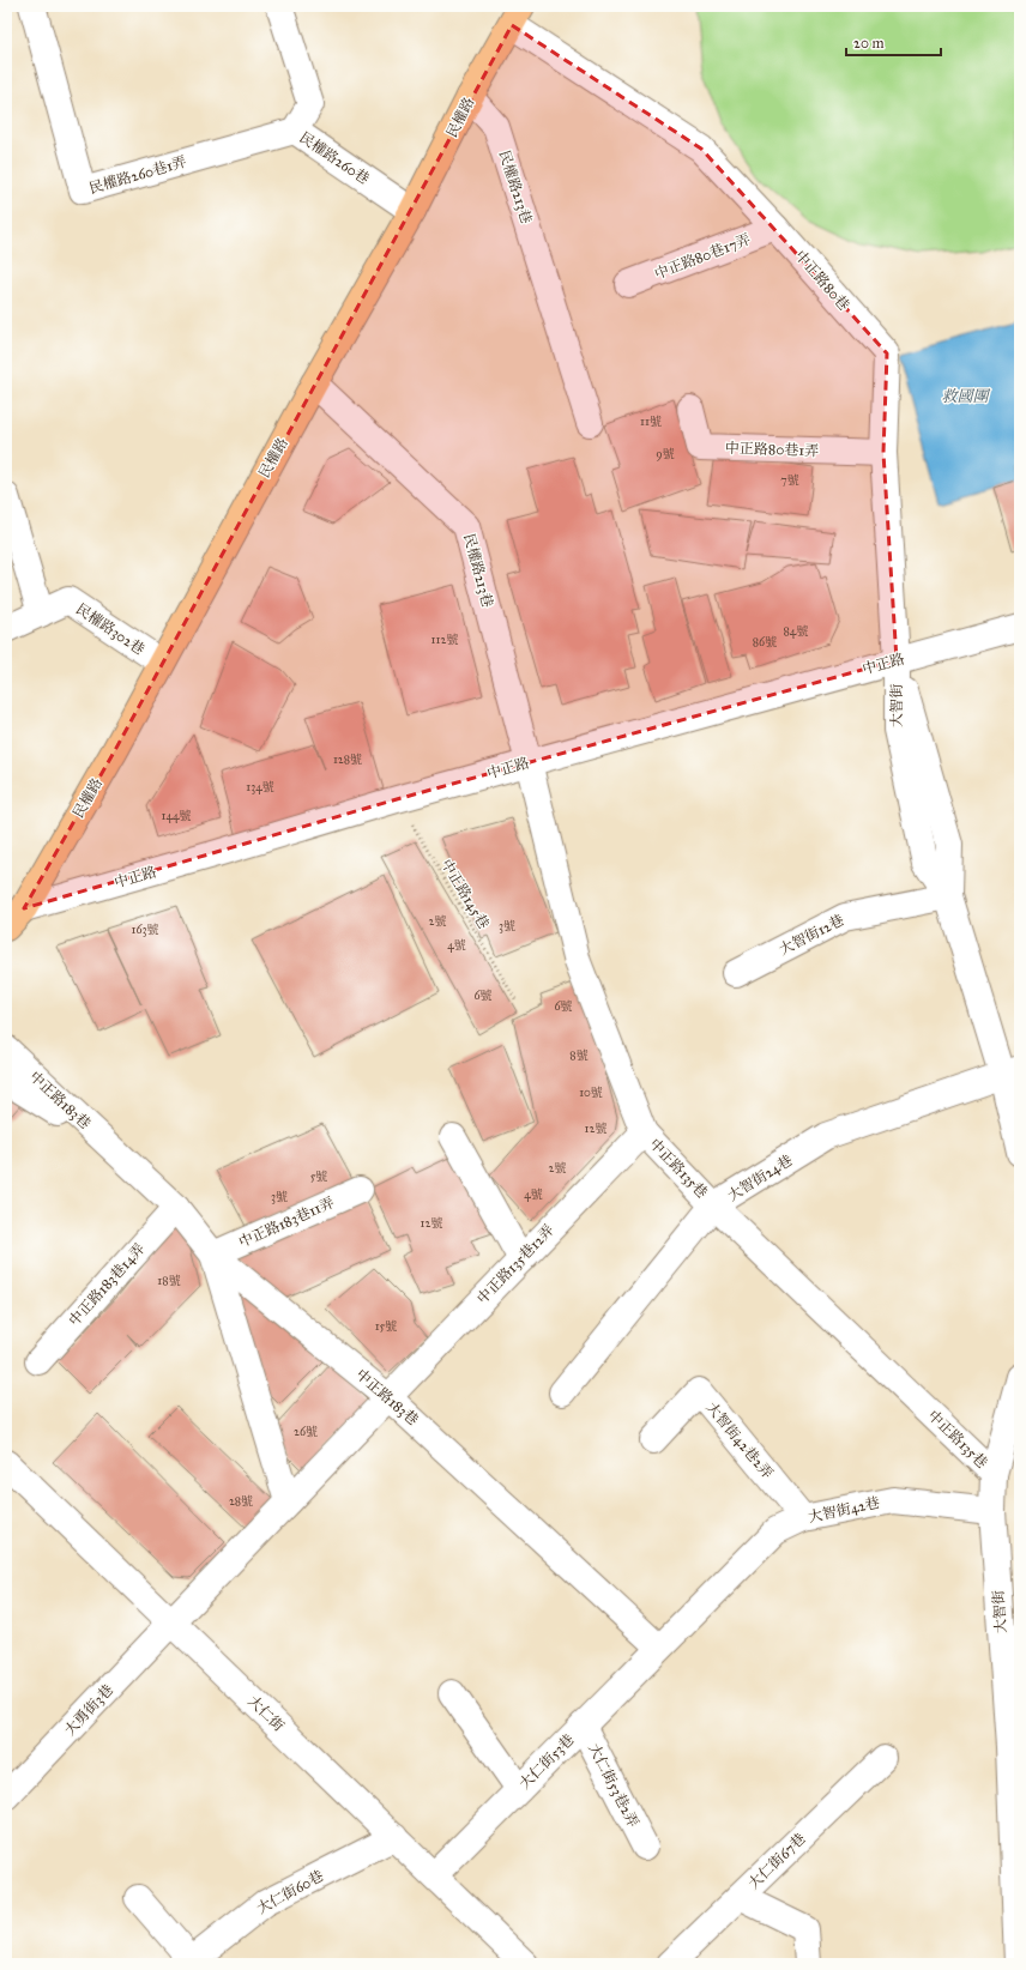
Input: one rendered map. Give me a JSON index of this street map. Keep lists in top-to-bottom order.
{
  "streets": {
    "main road": ["民權路"],
    "street": [
      "民權路260巷",
      "民權路260巷1弄",
      "民權路213巷",
      "中正路80巷17弄",
      "中正路80巷",
      "中正路80巷1弄",
      "民權路302巷",
      "中正路",
      "大智街",
      "大智街12巷",
      "中正路183巷",
      "中正路135巷",
      "大智街24巷",
      "中正路183巷11弄",
      "中正路135巷12弄",
      "中正路183巷14弄",
      "大智街42巷2弄",
      "大智街42巷",
      "大勇街3巷",
      "大仁街",
      "大仁街53巷",
      "大仁街53巷2弄",
      "大仁街67巷",
      "大仁街60巷"
    ],
    "path": ["中正路145巷"]
  },
  "crossings": [
    ["民權路", "民權路260巷"],
    ["民權路", "民權路213巷"],
    ["民權路", "中正路80巷"],
    ["民權路", "民權路302巷"],
    ["民權路", "中正路"],
    ["民權路260巷", "民權路260巷1弄"],
    ["民權路213巷", "中正路"],
    ["民權路213巷", "中正路135巷"],
    ["中正路80巷17弄", "中正路80巷"],
    ["中正路80巷", "中正路80巷1弄"],
    ["中正路80巷", "中正路"],
    ["中正路80巷", "大智街"],
    ["中正路", "大智街"],
    ["中正路", "中正路145巷"],
    ["中正路", "中正路135巷"],
    ["大智街", "大智街12巷"],
    ["大智街", "中正路135巷"],
    ["大智街", "大智街24巷"],
    ["大智街", "大智街42巷"],
    ["中正路183巷", "中正路183巷11弄"],
    ["中正路183巷", "中正路135巷12弄"],
    ["中正路183巷", "中正路183巷14弄"],
    ["中正路183巷", "大智街42巷"],
    ["中正路183巷", "大仁街53巷"],
    ["中正路135巷", "大智街24巷"],
    ["中正路135巷", "中正路135巷12弄"],
    ["中正路135巷12弄", "大勇街3巷"],
    ["大智街42巷2弄", "大智街42巷"],
    ["大智街42巷", "大仁街53巷"],
    ["大勇街3巷", "大仁街"],
    ["大仁街", "大仁街53巷"],
    ["大仁街", "大仁街60巷"],
    ["大仁街53巷", "大仁街53巷2弄"]
  ],
  "water": ["救國團"],
  "house_numbers": [
    "11號",
    "9號",
    "7號",
    "84號",
    "112號",
    "86號",
    "128號",
    "134號",
    "144號",
    "2號",
    "3號",
    "163號",
    "4號",
    "6號",
    "6號",
    "8號",
    "10號",
    "12號",
    "2號",
    "5號",
    "4號",
    "3號",
    "12號",
    "18號",
    "15號",
    "26號",
    "28號"
  ],
  "scale_bar": "20 m"
}
